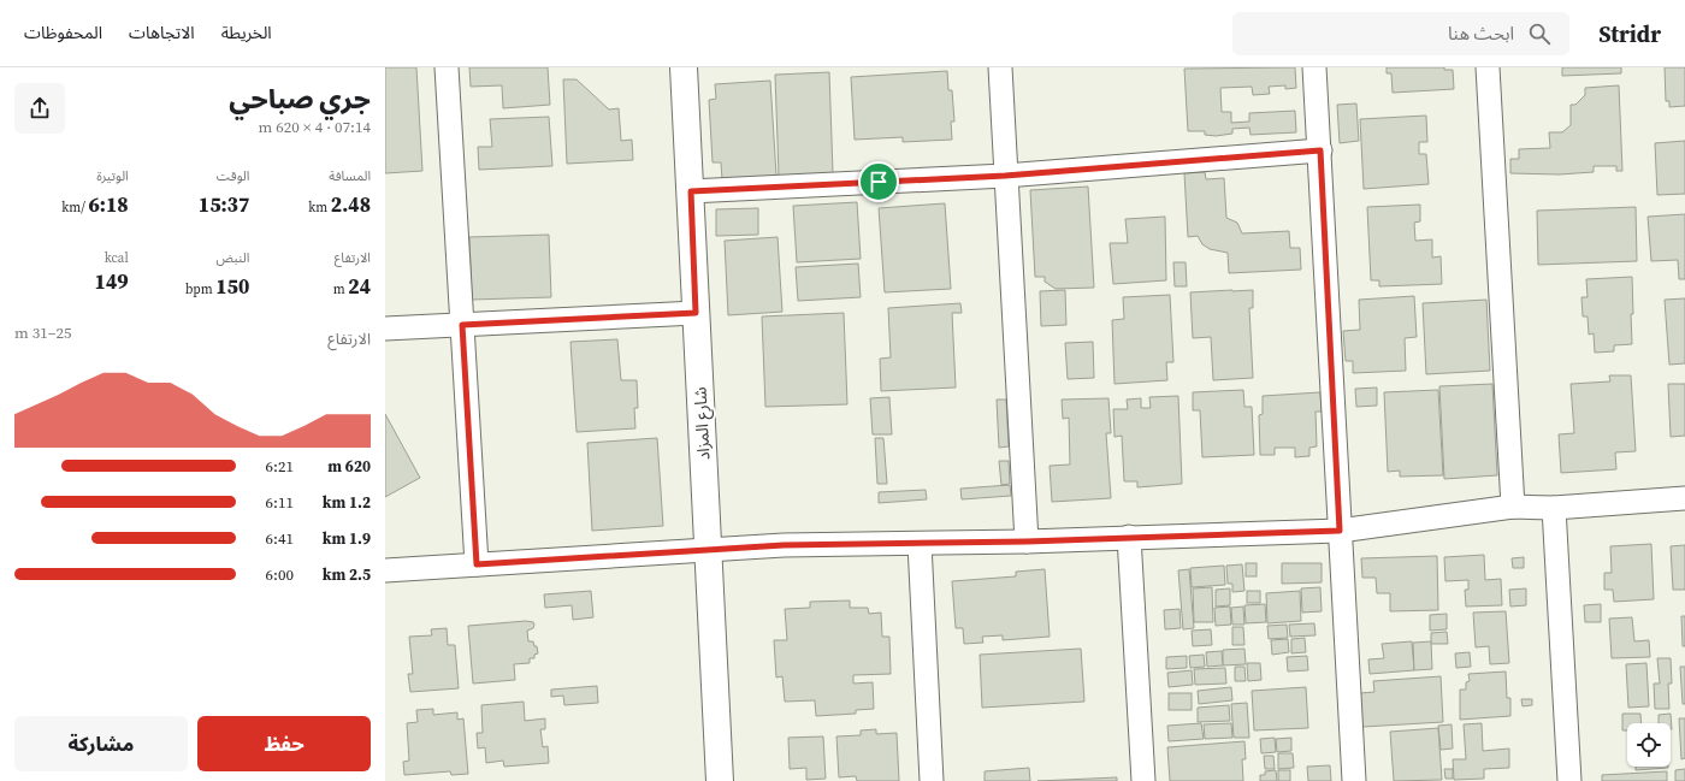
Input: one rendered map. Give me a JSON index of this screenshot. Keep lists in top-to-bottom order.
{
  "streets": {
    "street": ["شارع المزاد"]
  },
  "page": {
    "header": "Stridr",
    "search": "ابحث هنا",
    "nav": ["الخريطة", "الاتجاهات", "المحفوظات"],
    "heading": ["جري صباحي", "07:14 · 4 × 620 m"],
    "stats": [
      ["المسافة", "2.48 km"],
      ["الوقت", "15:37"],
      ["الوتيرة", "6:18 /km"],
      ["الارتفاع", "24 m"],
      ["النبض", "150 bpm"],
      ["kcal", "149"]
    ],
    "chart": ["الارتفاع", "25–31 m"],
    "list": [
      {
        "name": "620 m",
        "note": "6:21"
      },
      {
        "name": "1.2 km",
        "note": "6:11"
      },
      {
        "name": "1.9 km",
        "note": "6:41"
      },
      {
        "name": "2.5 km",
        "note": "6:00"
      }
    ],
    "buttons": ["حفظ", "مشاركة"]
  }
}
